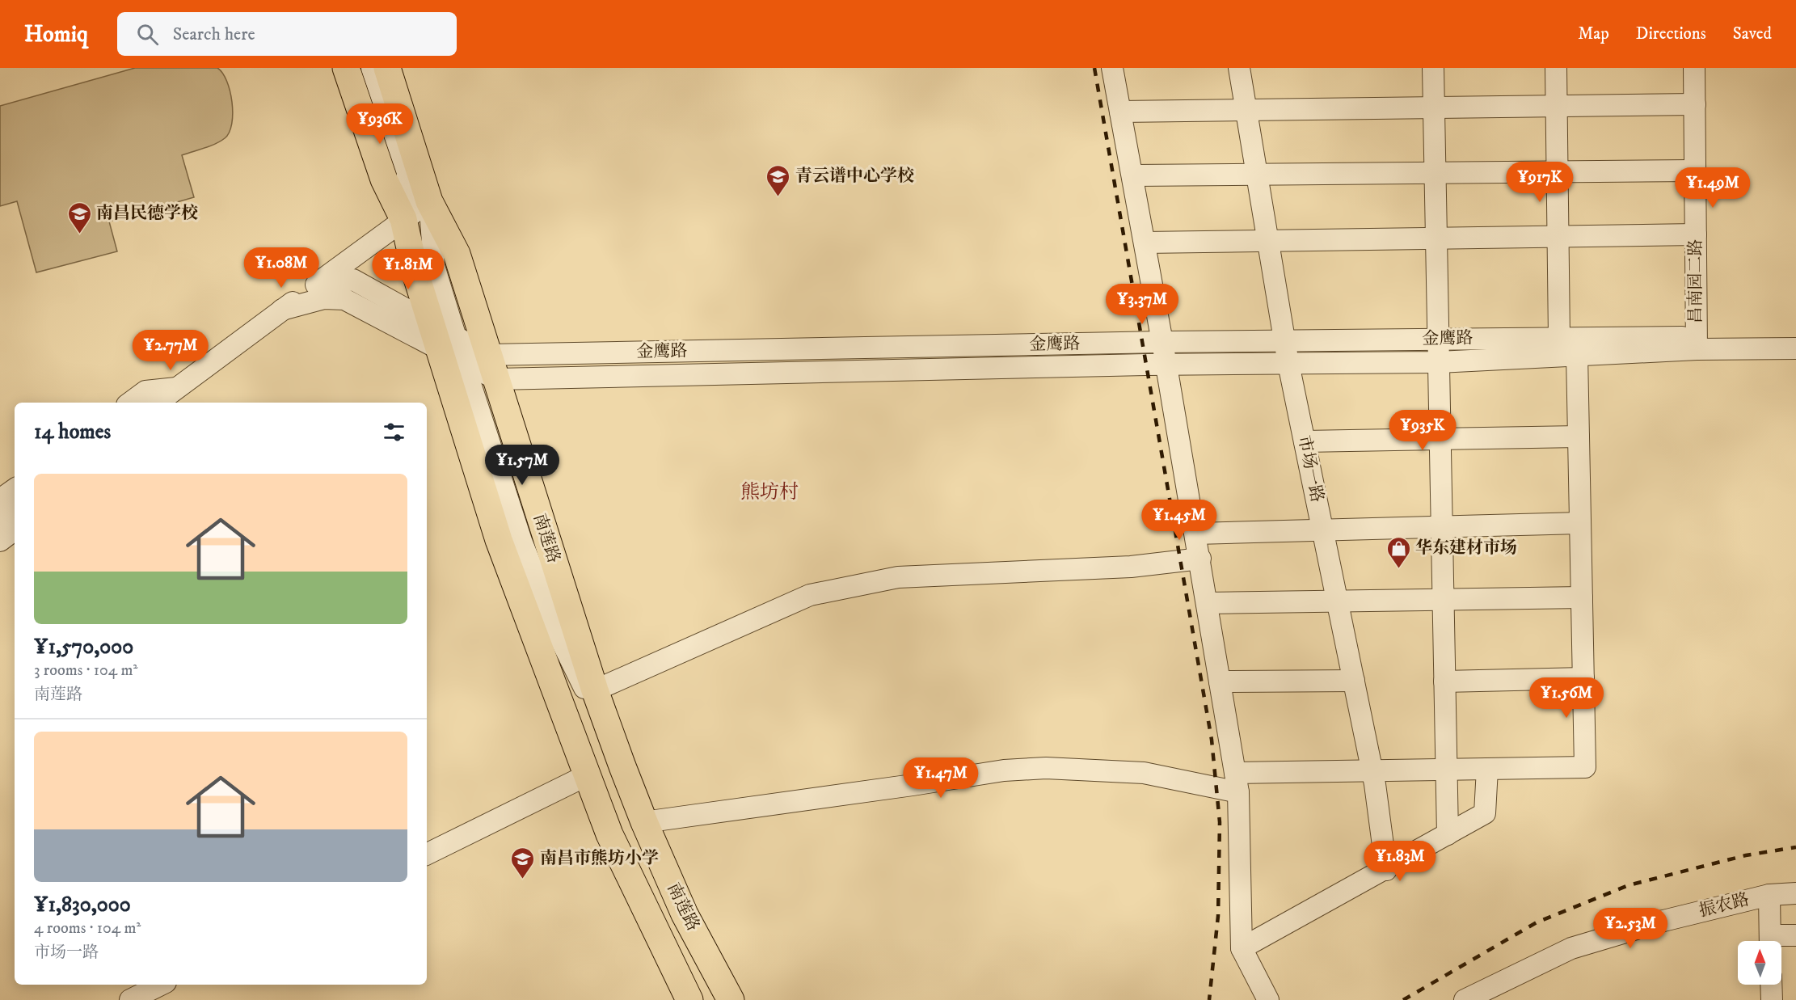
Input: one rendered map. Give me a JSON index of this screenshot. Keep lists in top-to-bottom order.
{
  "streets": {
    "highway": ["南莲路"],
    "street": [
      "昌南园二路",
      "金鹰路",
      "市场一路",
      "振农路"
    ]
  },
  "crossings": [
    ["昌南园二路", "金鹰路"],
    ["金鹰路", "市场一路"],
    ["金鹰路", "南莲路"]
  ],
  "districts": ["熊坊村"],
  "places": {
    "school or university": ["青云谱中心学校", "南昌民德学校", "南昌市熊坊小学"],
    "shop": ["华东建材市场"]
  },
  "north": "top",
  "page": {
    "header": "Homiq",
    "search": "Search here",
    "nav": ["Map", "Directions", "Saved"],
    "price": [
      "¥936K",
      "¥917K",
      "¥1.49M",
      "¥1.08M",
      "¥1.81M",
      "¥3.37M",
      "¥2.77M",
      "¥935K",
      "¥1.57M",
      "¥1.45M",
      "¥1.56M",
      "¥1.47M",
      "¥1.83M",
      "¥2.53M"
    ],
    "heading": "14 homes",
    "list": [
      {
        "name": "¥1,570,000",
        "note": "3 rooms · 104 m² · 南莲路"
      },
      {
        "name": "¥1,830,000",
        "note": "4 rooms · 104 m² · 市场一路"
      }
    ]
  }
}
